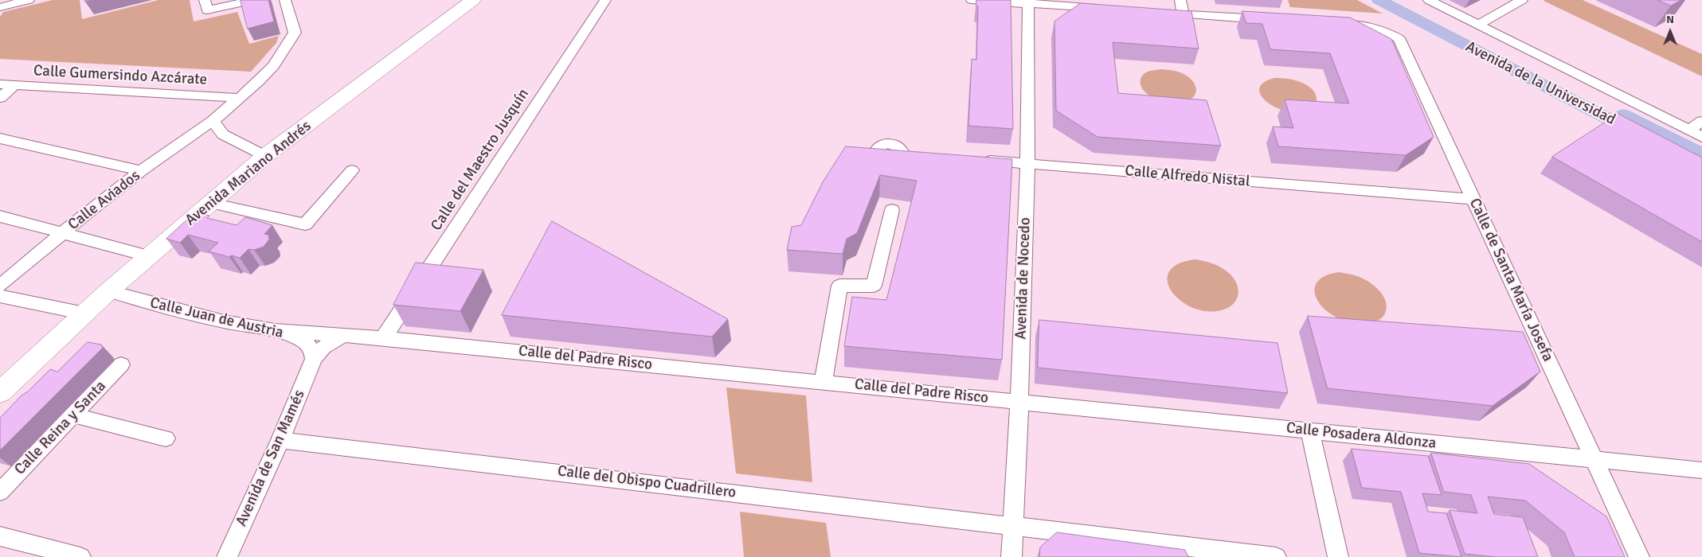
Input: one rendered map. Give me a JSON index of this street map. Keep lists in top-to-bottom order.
{
  "streets": {
    "main road": ["Avenida de la Universidad", "Avenida Mariano Andrés"],
    "street": [
      "Calle Gumersindo Azcárate",
      "Calle del Maestro Jusquín",
      "Calle Alfredo Nistal",
      "Calle Aviados",
      "Avenida de Nocedo",
      "Calle de Santa María Josefa",
      "Calle Juan de Austria",
      "Calle del Padre Risco",
      "Calle Reina y Santa",
      "Calle Posadera Aldonza",
      "Avenida de San Mamés",
      "Calle del Obispo Cuadrillero"
    ]
  },
  "crossings": [
    ["Calle Gumersindo Azcárate", "Calle Aviados"],
    ["Calle del Maestro Jusquín", "Calle del Padre Risco"],
    ["Avenida Mariano Andrés", "Calle Juan de Austria"],
    ["Calle Alfredo Nistal", "Avenida de Nocedo"],
    ["Calle Alfredo Nistal", "Calle de Santa María Josefa"],
    ["Avenida de Nocedo", "Calle del Padre Risco"],
    ["Avenida de Nocedo", "Calle Posadera Aldonza"],
    ["Avenida de Nocedo", "Calle del Obispo Cuadrillero"],
    ["Calle de Santa María Josefa", "Calle Posadera Aldonza"],
    ["Calle Juan de Austria", "Calle del Padre Risco"],
    ["Calle Juan de Austria", "Avenida de San Mamés"],
    ["Calle del Padre Risco", "Calle Posadera Aldonza"],
    ["Avenida de San Mamés", "Calle del Obispo Cuadrillero"]
  ],
  "north": "top"
}
